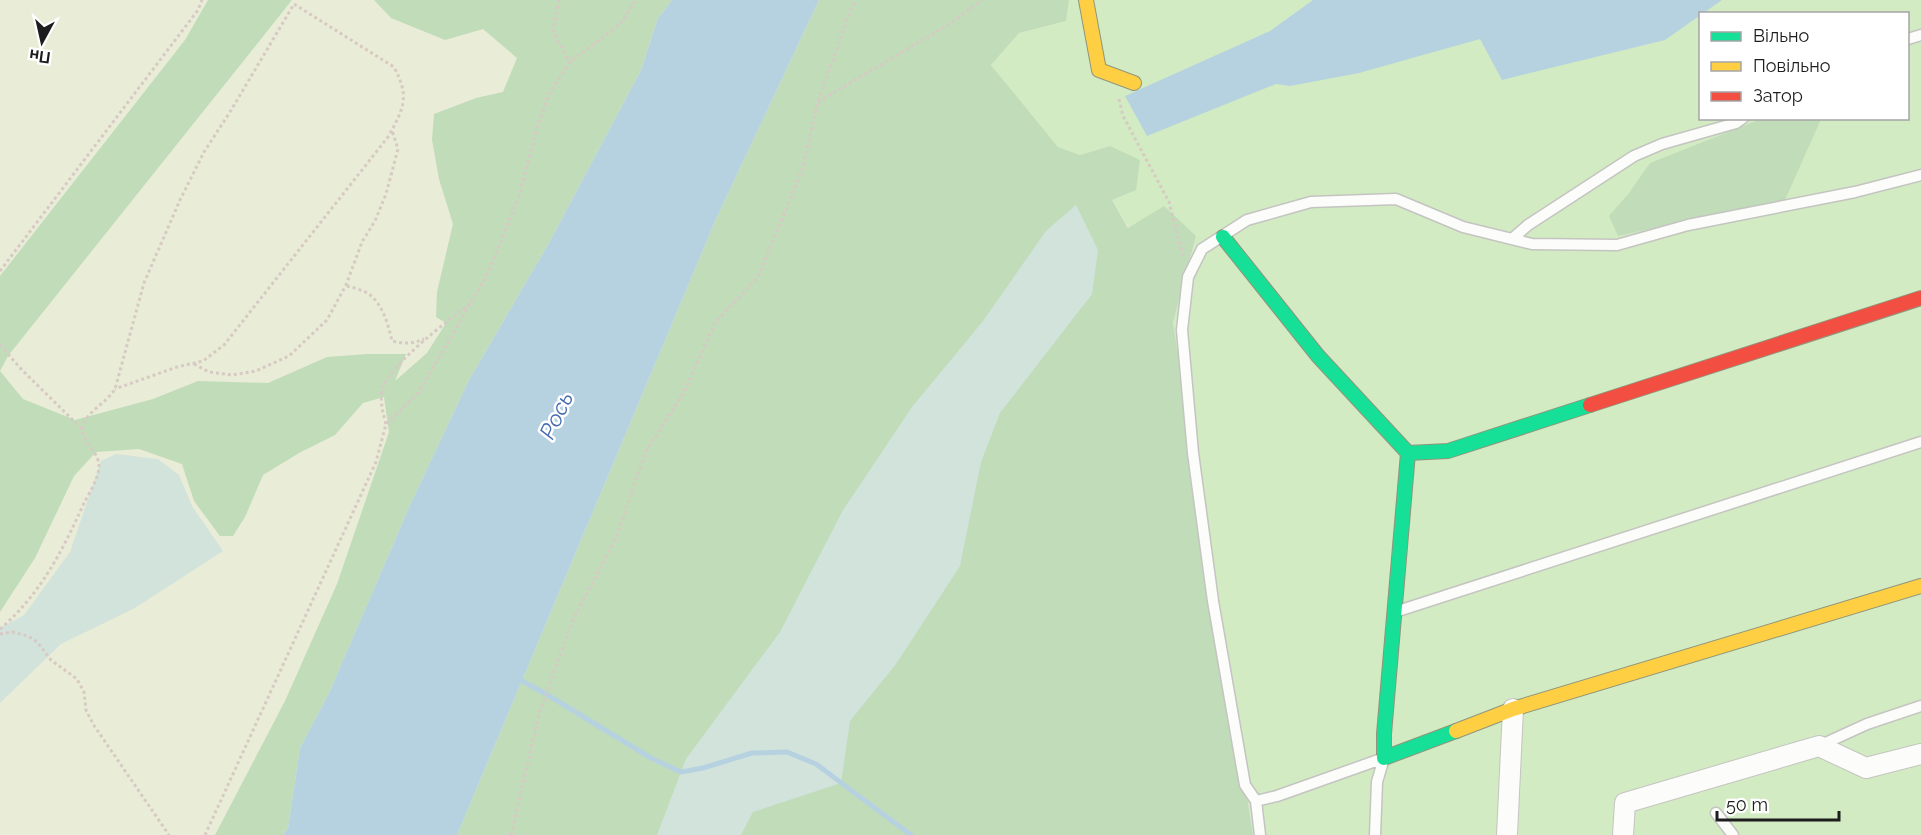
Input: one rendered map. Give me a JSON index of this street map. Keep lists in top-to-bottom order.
{
  "water": ["Рось"],
  "legend": ["Вільно", "Повільно", "Затор"],
  "scale_bar": "50 m",
  "north": "bottom"
}
